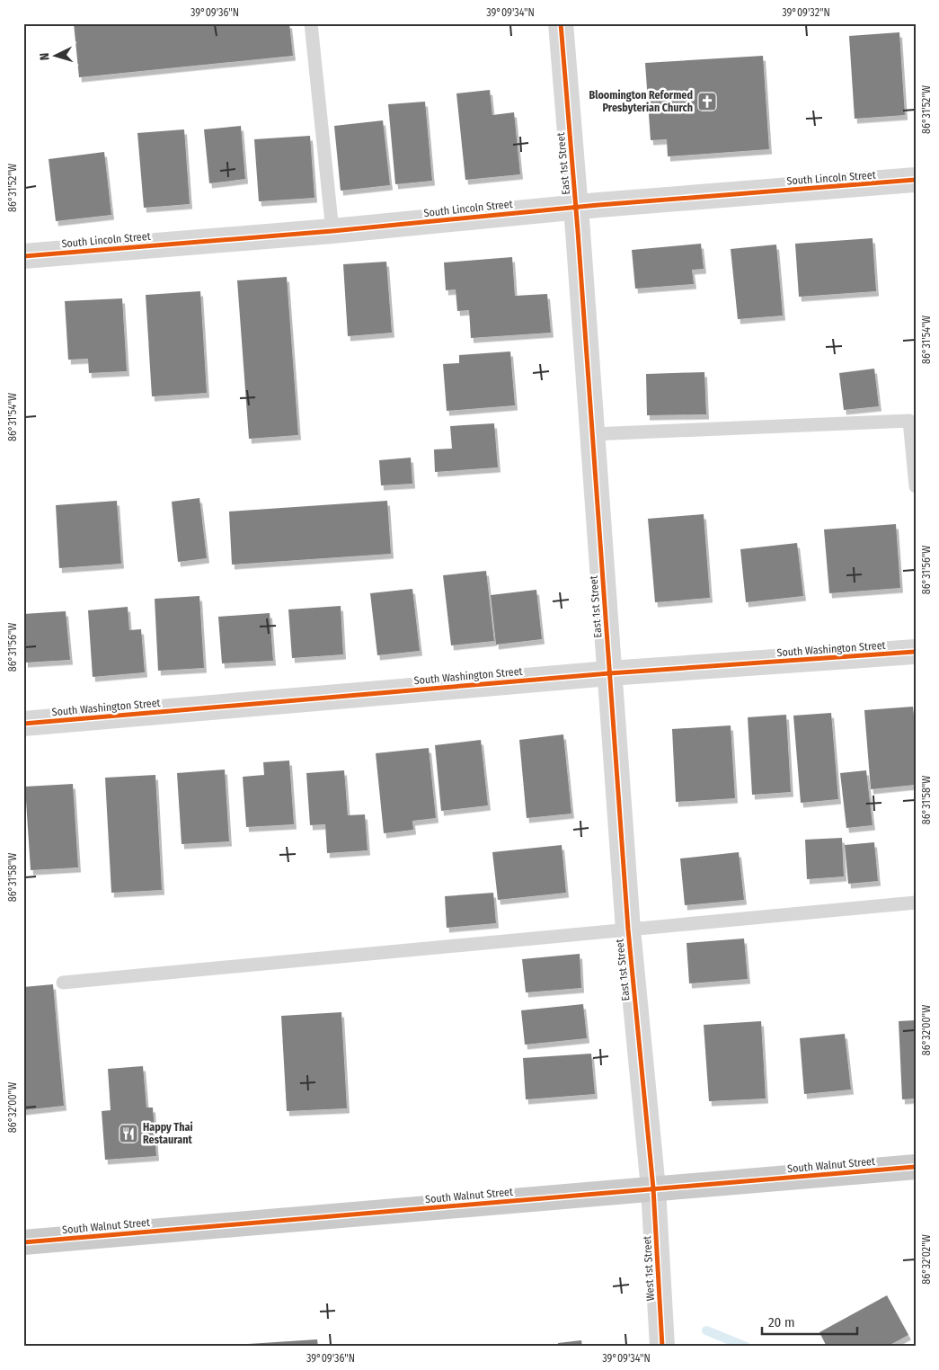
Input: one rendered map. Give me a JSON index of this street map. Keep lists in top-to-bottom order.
{
  "streets": {
    "main road": ["South Walnut Street"],
    "street": [
      "East 1st Street",
      "South Lincoln Street",
      "South Washington Street",
      "West 1st Street"
    ]
  },
  "crossings": [
    ["East 1st Street", "South Lincoln Street"],
    ["East 1st Street", "South Washington Street"],
    ["East 1st Street", "South Walnut Street"],
    ["East 1st Street", "West 1st Street"],
    ["South Walnut Street", "West 1st Street"]
  ],
  "places": {
    "church": ["Bloomington Reformed Presbyterian Church"],
    "restaurant": ["Happy Thai Restaurant"]
  },
  "scale_bar": "20 m",
  "north": "left",
  "coordinates": [
    "39°09'36\"N",
    "39°09'34\"N",
    "39°09'32\"N",
    "86°31'52\"W",
    "86°31'54\"W",
    "86°31'56\"W",
    "86°31'58\"W",
    "86°32'00\"W",
    "86°32'02\"W"
  ]
}
